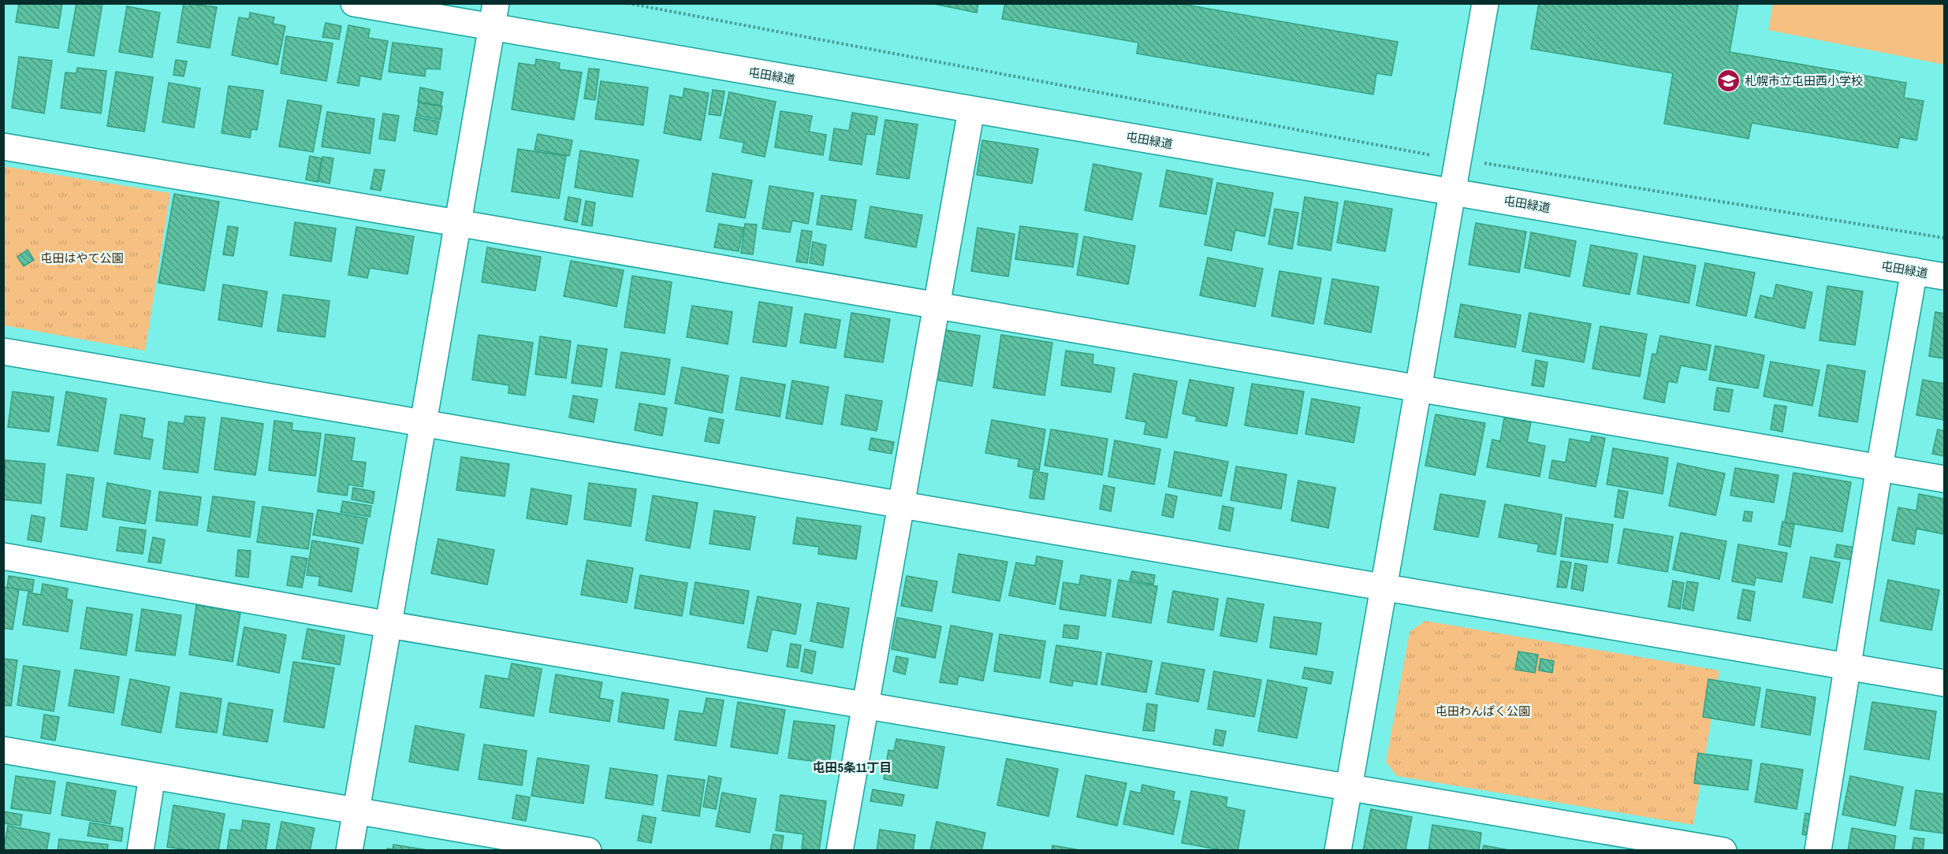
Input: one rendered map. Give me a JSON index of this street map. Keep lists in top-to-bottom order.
{
  "streets": {
    "street": ["屯田緑道"]
  },
  "districts": ["屯田5条11丁目"],
  "parks": ["屯田はやて公園", "屯田わんぱく公園"],
  "places": {
    "school or university": ["札幌市立屯田西小学校"]
  }
}
